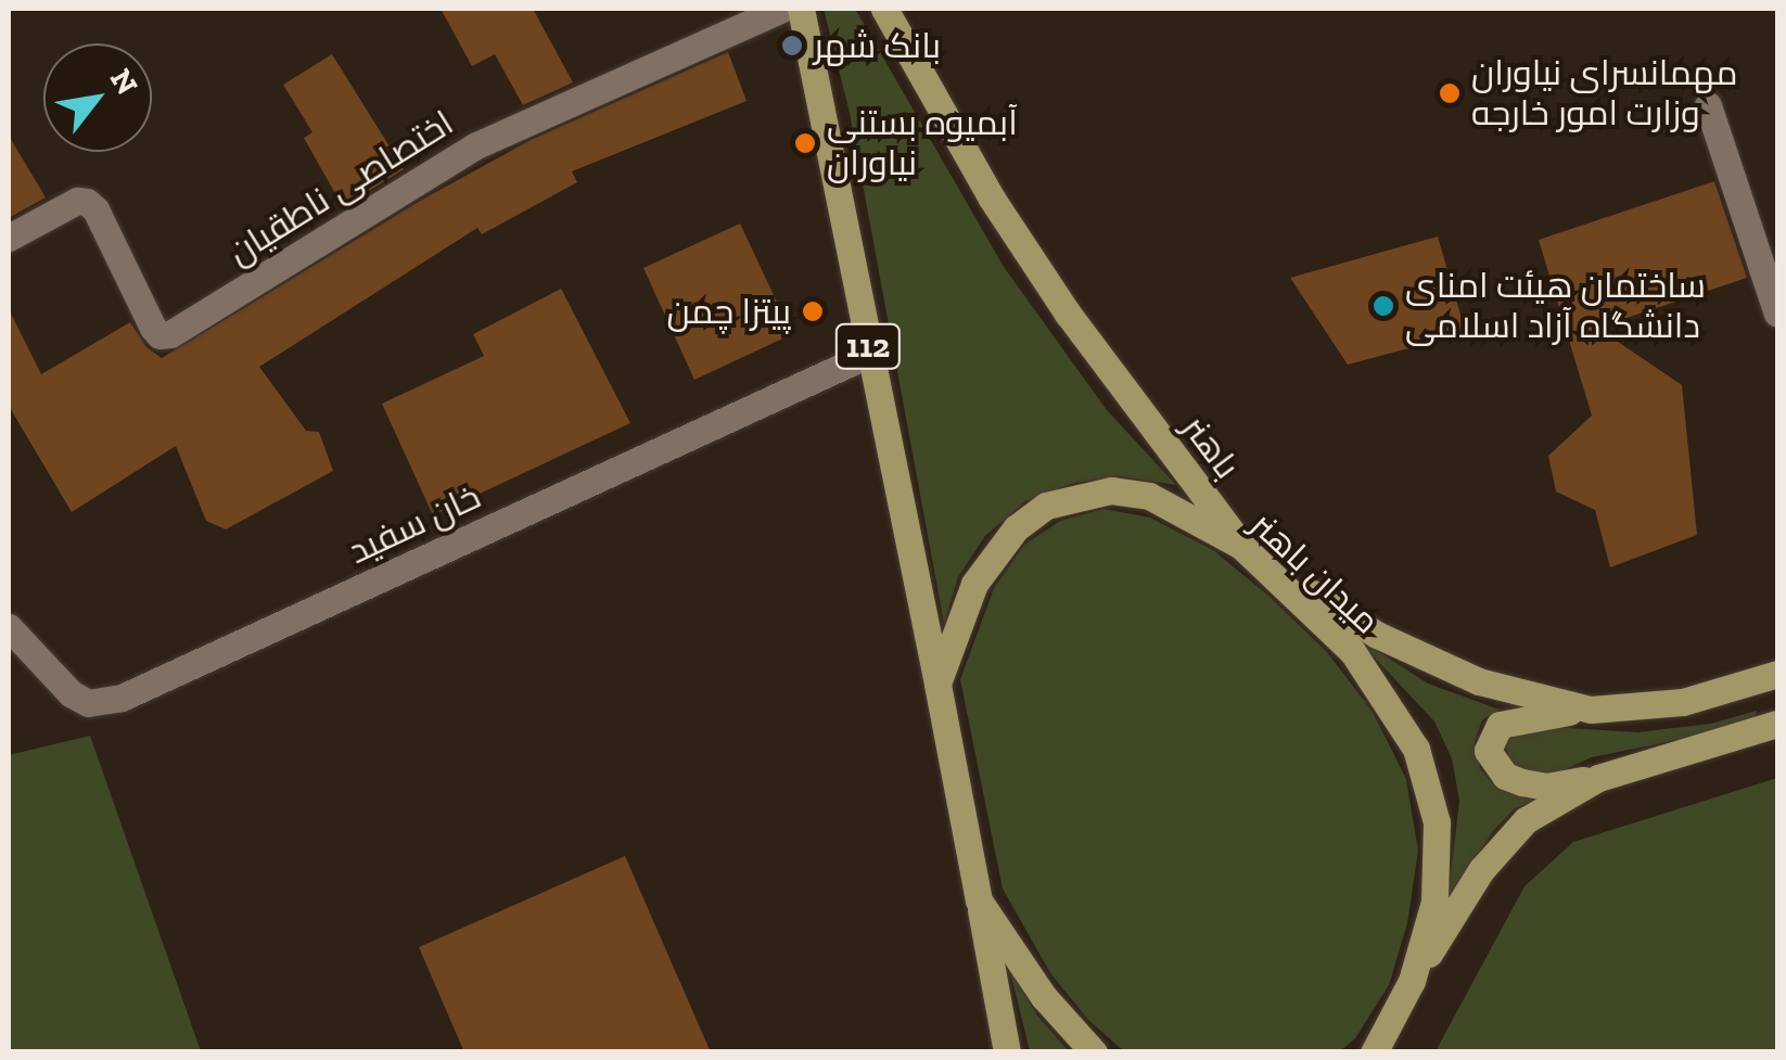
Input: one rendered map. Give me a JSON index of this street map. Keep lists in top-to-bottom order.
{
  "streets": {
    "main road": ["112", "باهنر", "میدان باهنر"],
    "street": ["اختصاصی ناطقیان", "خان سفید"]
  },
  "crossings": [
    ["112", "خان سفید"],
    ["112", "میدان باهنر"],
    ["باهنر", "میدان باهنر"]
  ],
  "places": [
    "بانک شهر",
    "مهمانسرای نیاوران وزارت امور خارجه",
    "آبمیوه بستنی نیاوران",
    "ساختمان هیئت امنای دانشگاه آزاد اسلامی",
    "پیتزا چمن"
  ],
  "north": "top right"
}
